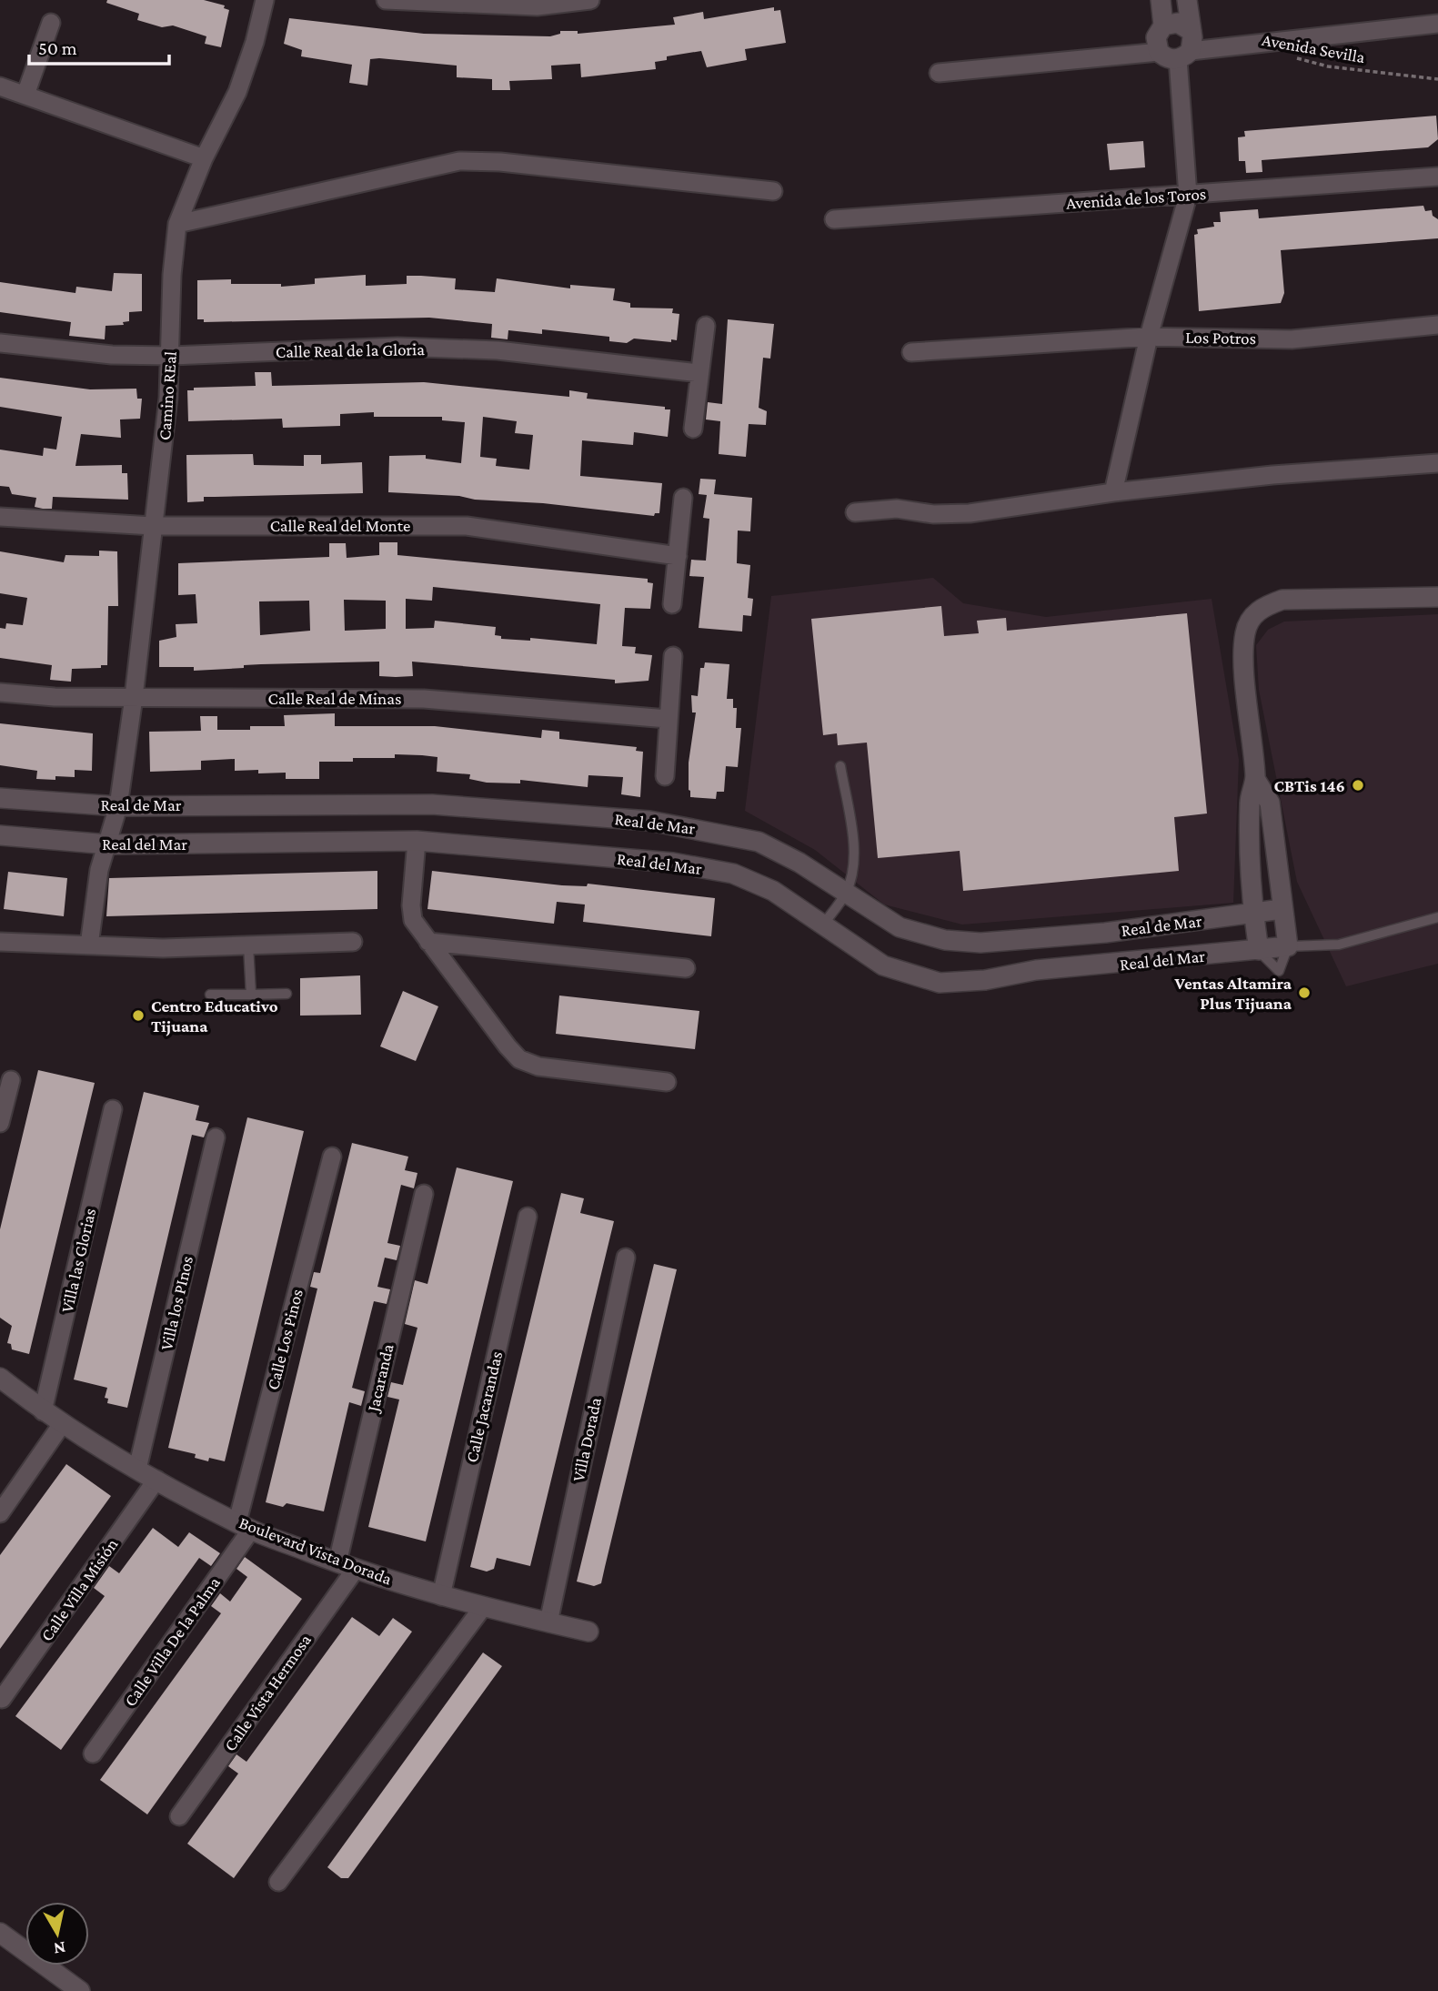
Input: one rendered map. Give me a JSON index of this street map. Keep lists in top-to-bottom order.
{
  "streets": {
    "street": [
      "Avenida de los Toros",
      "Los Potros",
      "Calle Real de la Gloria",
      "Camino REal",
      "Calle Real del Monte",
      "Calle Real de Minas",
      "Real de Mar",
      "Real del Mar",
      "Villa las Glorias",
      "Villa los PInos",
      "Calle Los Pinos",
      "Jacaranda",
      "Calle Jacarandas",
      "Villa Dorada",
      "Boulevard Vista Dorada",
      "Calle Villa Misión",
      "Calle Villa De la Palma",
      "Calle Vista Hermosa"
    ],
    "path": ["Avenida Sevilla"]
  },
  "crossings": [
    ["Calle Real de la Gloria", "Camino REal"],
    ["Camino REal", "Calle Real del Monte"],
    ["Camino REal", "Calle Real de Minas"],
    ["Camino REal", "Real de Mar"],
    ["Camino REal", "Real del Mar"],
    ["Villa las Glorias", "Boulevard Vista Dorada"],
    ["Villa los PInos", "Boulevard Vista Dorada"],
    ["Calle Los Pinos", "Boulevard Vista Dorada"],
    ["Calle Los Pinos", "Calle Villa De la Palma"],
    ["Jacaranda", "Boulevard Vista Dorada"],
    ["Calle Jacarandas", "Boulevard Vista Dorada"],
    ["Villa Dorada", "Boulevard Vista Dorada"],
    ["Boulevard Vista Dorada", "Calle Villa Misión"],
    ["Boulevard Vista Dorada", "Calle Villa De la Palma"],
    ["Boulevard Vista Dorada", "Calle Vista Hermosa"]
  ],
  "places": ["CBTis 146", "Ventas Altamira Plus Tijuana", "Centro Educativo Tijuana"],
  "scale_bar": "50 m",
  "north": "bottom"
}
